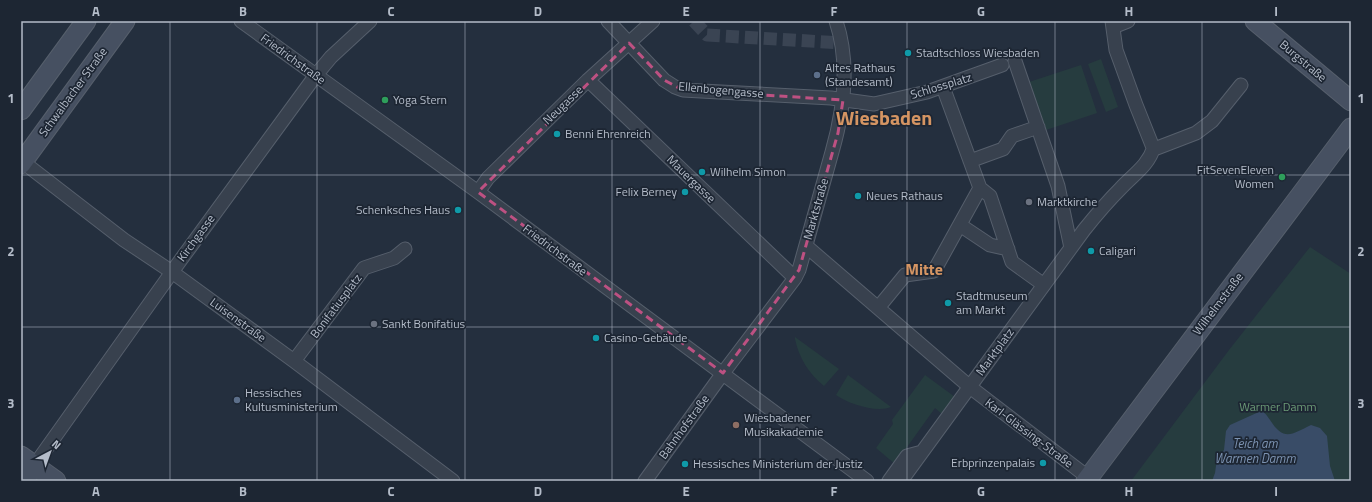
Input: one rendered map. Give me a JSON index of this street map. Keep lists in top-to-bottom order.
{
  "streets": {
    "main road": ["Burgstraße", "Schwalbacher Straße", "Wilhelmstraße"],
    "street": [
      "Friedrichstraße",
      "Schlossplatz",
      "Ellenbogengasse",
      "Neugasse",
      "Mauergasse",
      "Marktstraße",
      "Kirchgasse",
      "Bonifatiusplatz",
      "Luisenstraße",
      "Marktplatz",
      "Bahnhofstraße",
      "Karl-Glässing-Straße"
    ]
  },
  "crossings": [
    ["Friedrichstraße", "Neugasse"],
    ["Friedrichstraße", "Marktstraße"],
    ["Friedrichstraße", "Kirchgasse"],
    ["Friedrichstraße", "Bahnhofstraße"],
    ["Schlossplatz", "Ellenbogengasse"],
    ["Schlossplatz", "Marktstraße"],
    ["Ellenbogengasse", "Neugasse"],
    ["Ellenbogengasse", "Marktstraße"],
    ["Schwalbacher Straße", "Luisenstraße"],
    ["Neugasse", "Mauergasse"],
    ["Mauergasse", "Marktstraße"],
    ["Marktstraße", "Marktplatz"],
    ["Marktstraße", "Bahnhofstraße"],
    ["Kirchgasse", "Luisenstraße"],
    ["Wilhelmstraße", "Karl-Glässing-Straße"],
    ["Bonifatiusplatz", "Luisenstraße"],
    ["Marktplatz", "Karl-Glässing-Straße"]
  ],
  "districts": ["Wiesbaden", "Mitte"],
  "water": ["Teich am Warmen Damm"],
  "parks": ["Warmer Damm"],
  "places": [
    "Stadtschloss Wiesbaden",
    "Altes Rathaus (Standesamt)",
    "Yoga Stern",
    "Benni Ehrenreich",
    "Wilhelm Simon",
    "FitSevenEleven Women",
    "Felix Berney",
    "Neues Rathaus",
    "Marktkirche",
    "Schenksches Haus",
    "Caligari",
    "Stadtmuseum am Markt",
    "Sankt Bonifatius",
    "Casino-Gebäude",
    "Hessisches Kultusministerium",
    "Wiesbadener Musikakademie",
    "Erbprinzenpalais",
    "Hessisches Ministerium der Justiz"
  ],
  "north": "top right",
  "grid": {
    "columns": [
      "A",
      "B",
      "C",
      "D",
      "E",
      "F",
      "G",
      "H",
      "I"
    ],
    "rows": ["1", "2", "3"]
  }
}
